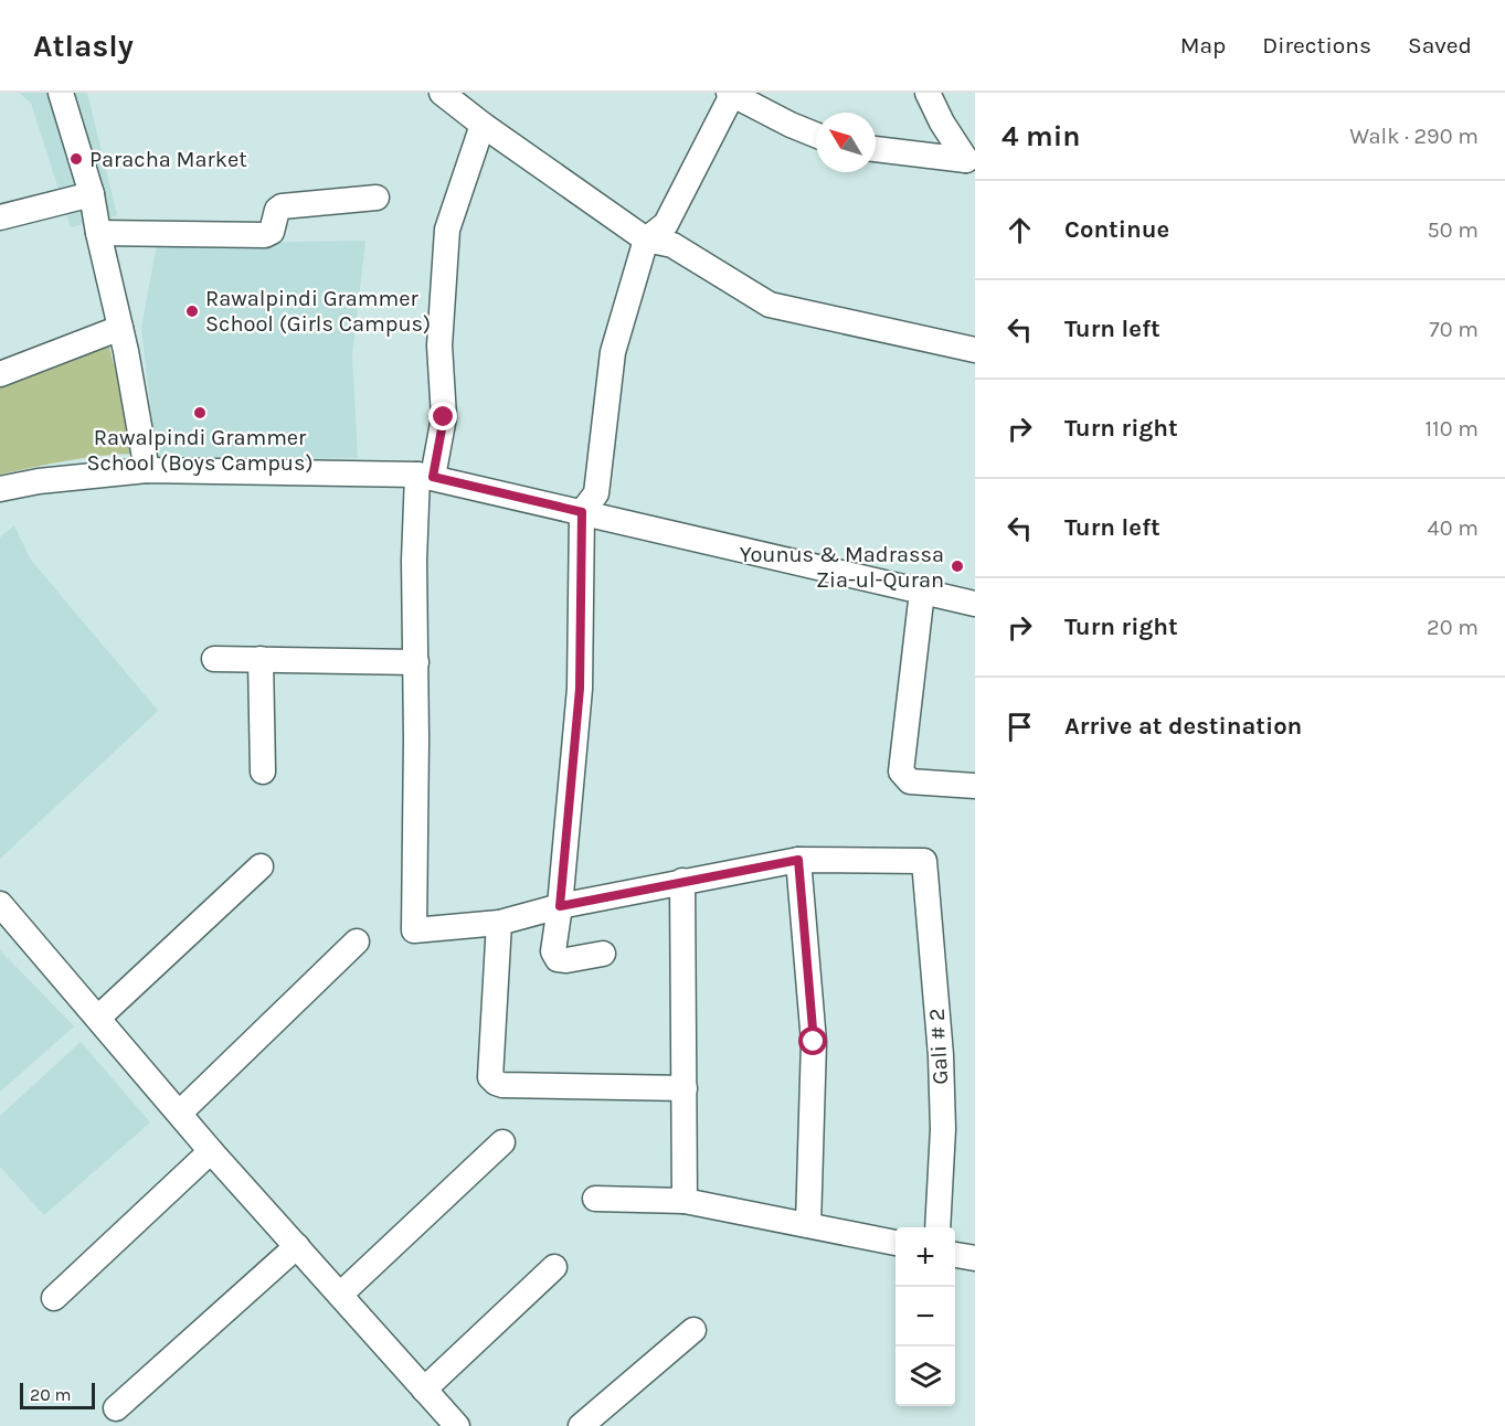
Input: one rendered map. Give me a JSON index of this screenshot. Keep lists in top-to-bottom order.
{
  "streets": {
    "street": ["Gali # 2"]
  },
  "places": [
    "Paracha Market",
    "Rawalpindi Grammer School (Girls Campus)",
    "Rawalpindi Grammer School (Boys Campus)",
    "Younus & Madrassa Zia-ul-Quran"
  ],
  "scale_bar": "20 m",
  "north": "top left",
  "page": {
    "header": "Atlasly",
    "nav": ["Map", "Directions", "Saved"],
    "heading": ["4 min", "Walk · 290 m"],
    "list": [
      ["Continue", "50 m"],
      ["Turn left", "70 m"],
      ["Turn right", "110 m"],
      ["Turn left", "40 m"],
      ["Turn right", "20 m"],
      "Arrive at destination"
    ],
    "map_buttons": ["+", "−"],
    "scale": "20 m"
  }
}
